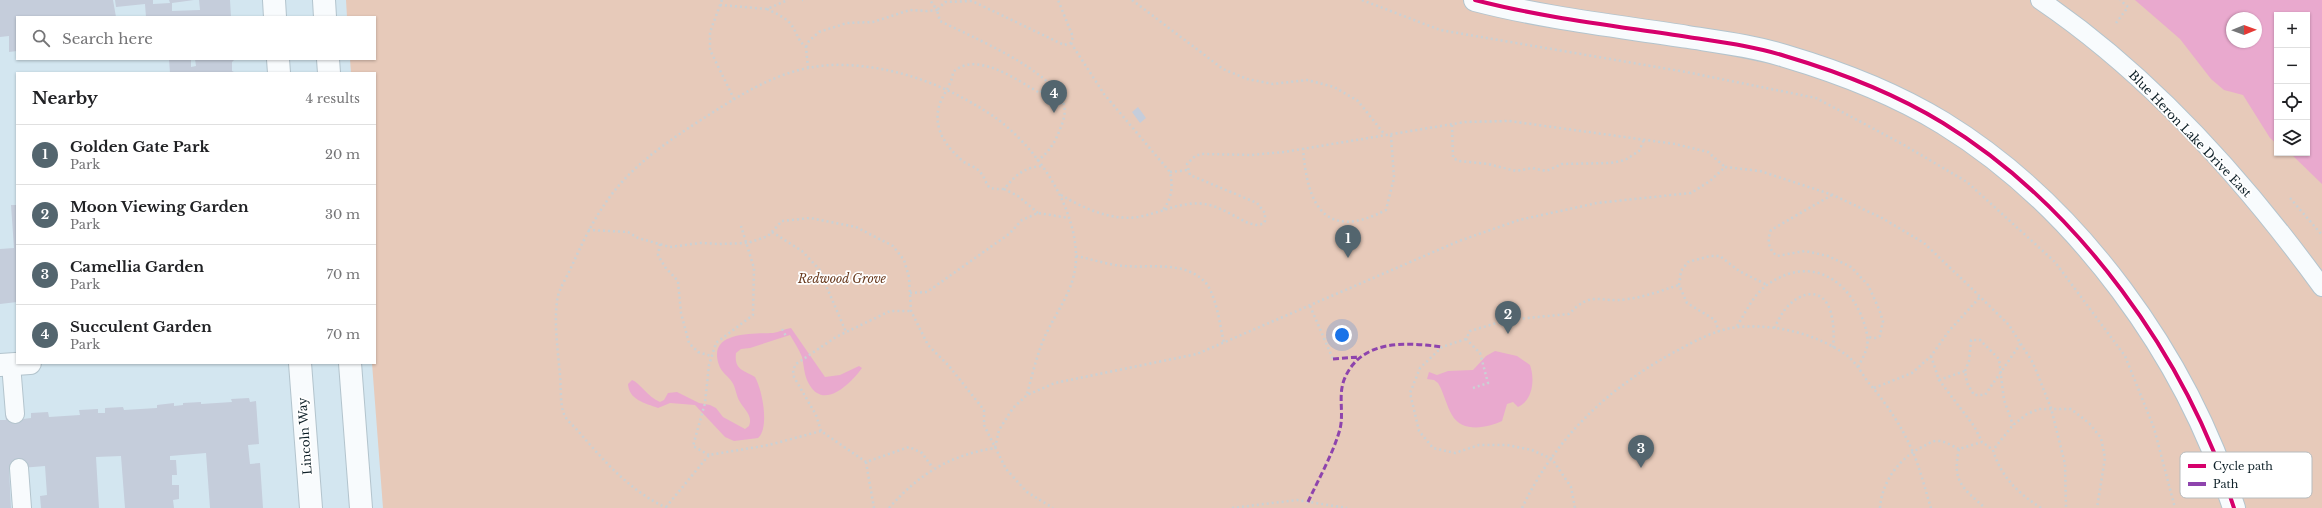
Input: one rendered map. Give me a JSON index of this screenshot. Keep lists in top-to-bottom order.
{
  "streets": {
    "street": ["Lincoln Way"],
    "lane": ["Blue Heron Lake Drive East"]
  },
  "parks": ["Redwood Grove"],
  "legend": ["Cycle path", "Path"],
  "north": "right",
  "page": {
    "map_buttons": ["+", "−"],
    "search": "Search here",
    "heading": ["Nearby", "4 results"],
    "pins": [
      "4",
      "1",
      "2",
      "3"
    ],
    "list": [
      {
        "mark": "1",
        "name": "Golden Gate Park",
        "note": "Park",
        "value": "20 m"
      },
      {
        "mark": "2",
        "name": "Moon Viewing Garden",
        "note": "Park",
        "value": "30 m"
      },
      {
        "mark": "3",
        "name": "Camellia Garden",
        "note": "Park",
        "value": "70 m"
      },
      {
        "mark": "4",
        "name": "Succulent Garden",
        "note": "Park",
        "value": "70 m"
      }
    ]
  }
}
